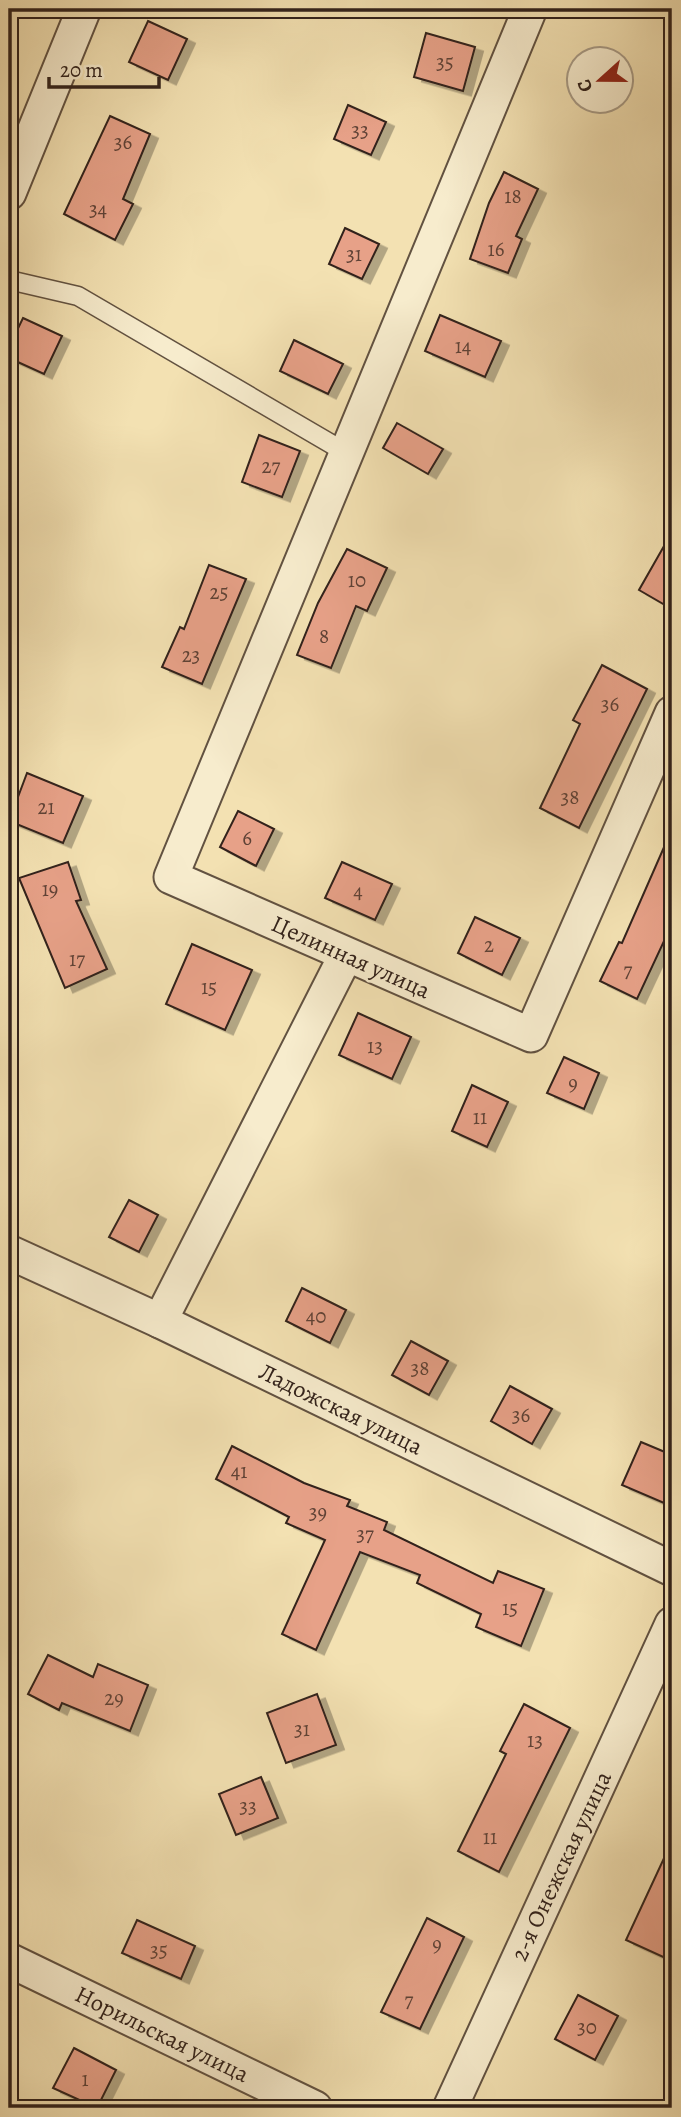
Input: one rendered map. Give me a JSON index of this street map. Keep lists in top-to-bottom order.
{
  "streets": {
    "street": [
      "Целинная улица",
      "Ладожская улица",
      "2-я Онежская улица",
      "Норильская улица"
    ]
  },
  "house_numbers": [
    "35",
    "33",
    "36",
    "18",
    "34",
    "16",
    "31",
    "14",
    "27",
    "10",
    "25",
    "8",
    "23",
    "36",
    "38",
    "21",
    "6",
    "19",
    "4",
    "2",
    "17",
    "7",
    "15",
    "13",
    "9",
    "11",
    "40",
    "38",
    "36",
    "41",
    "39",
    "37",
    "15",
    "29",
    "31",
    "13",
    "33",
    "11",
    "9",
    "35",
    "7",
    "30",
    "1"
  ],
  "scale_bar": "20 m",
  "north": "left"
}
